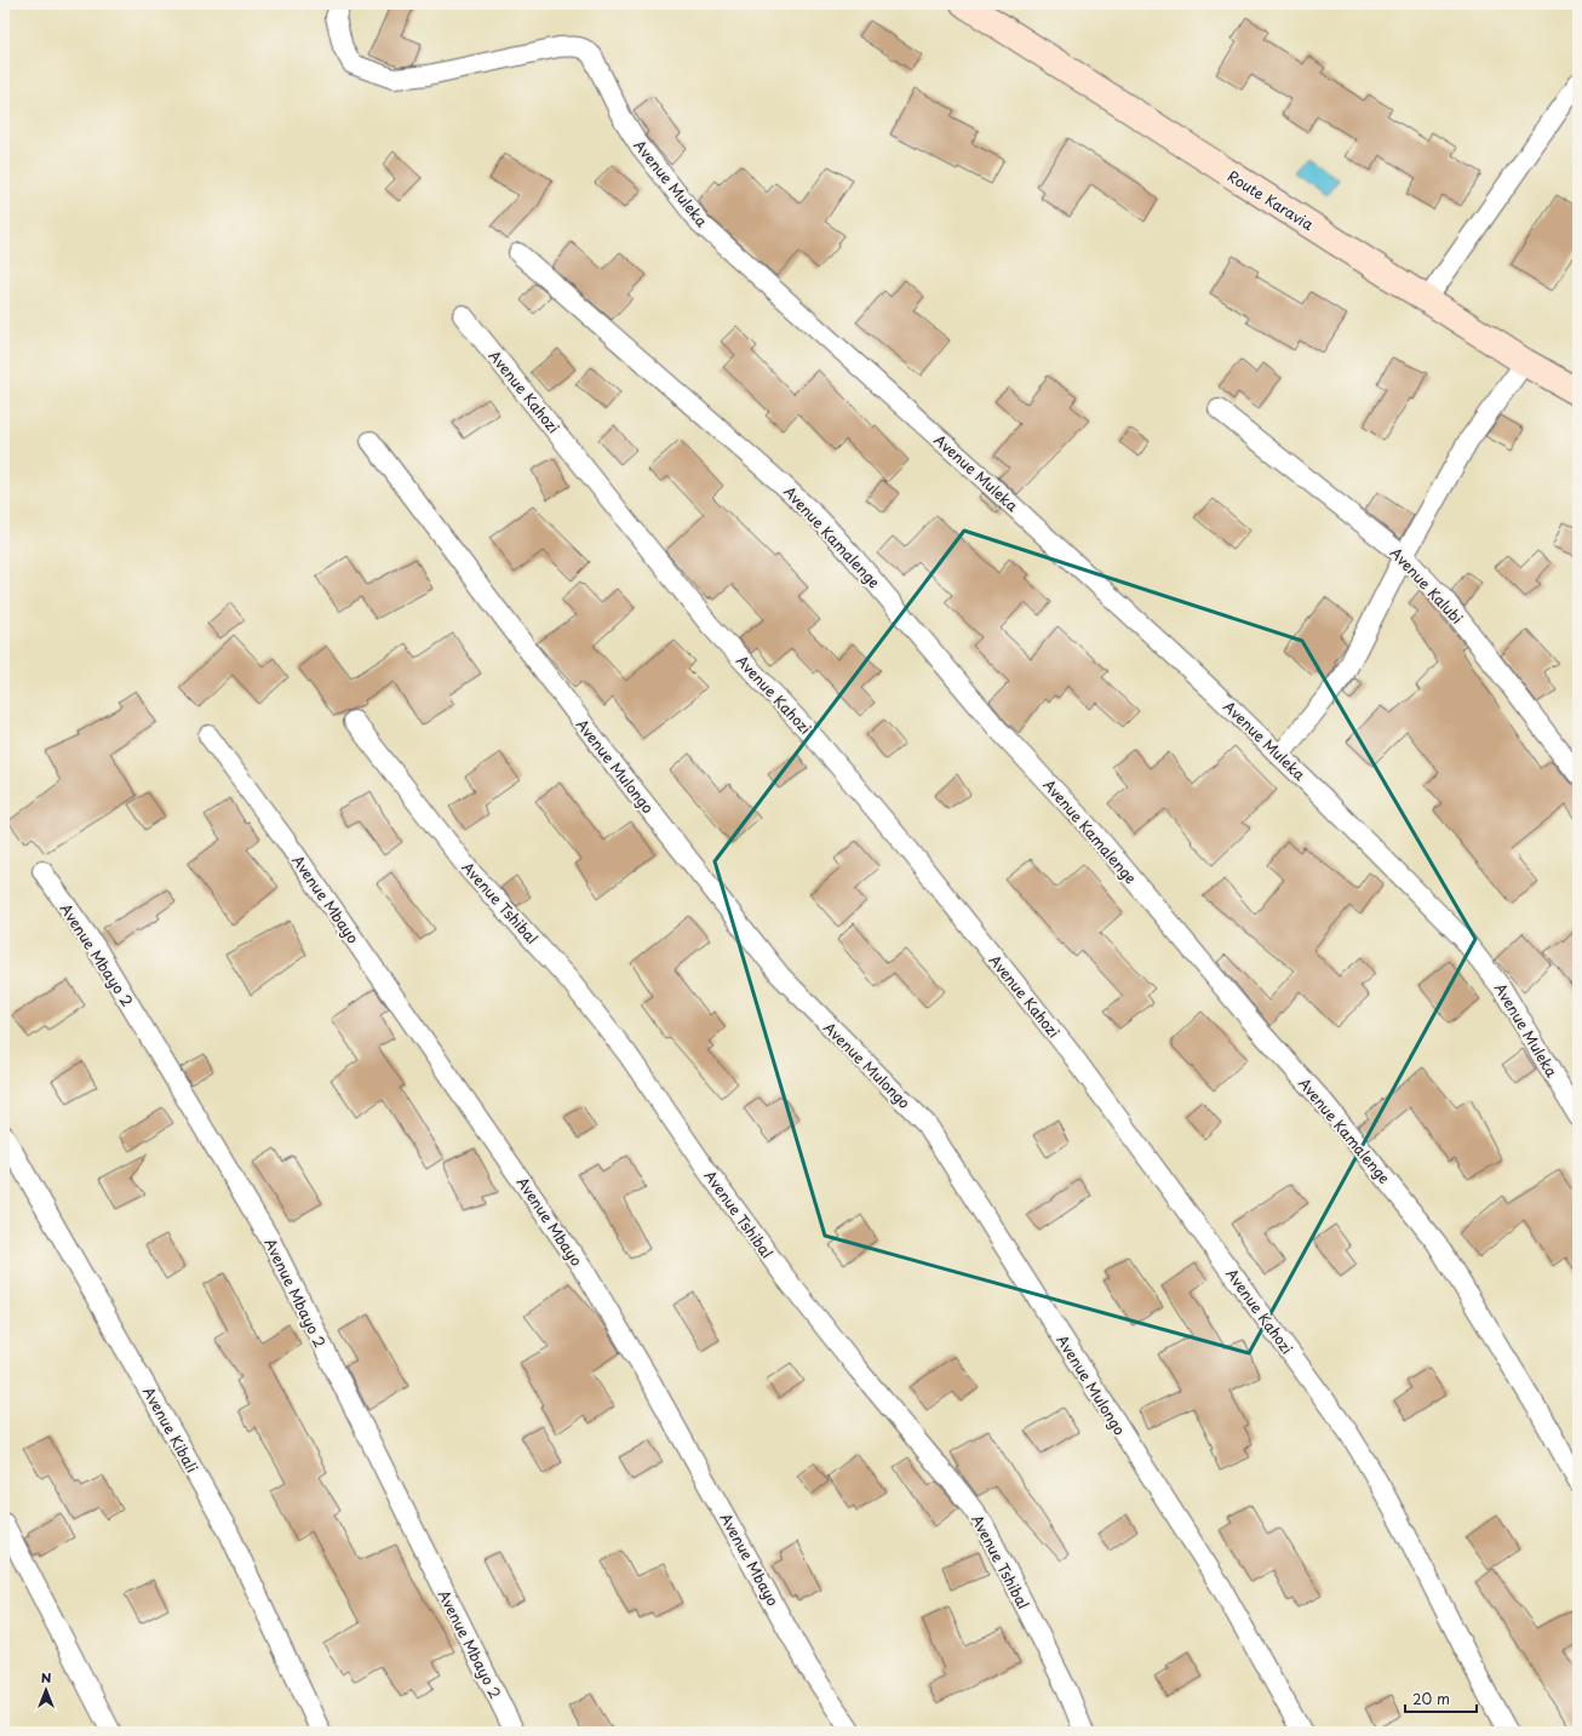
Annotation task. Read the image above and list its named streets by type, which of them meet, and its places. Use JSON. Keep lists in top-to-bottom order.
{
  "streets": {
    "street": [
      "Avenue Muleka",
      "Route Karavia",
      "Avenue Kahozi",
      "Avenue Kamalenge",
      "Avenue Kalubi",
      "Avenue Mulongo",
      "Avenue Mbayo",
      "Avenue Tshibal",
      "Avenue Mbayo 2",
      "Avenue Kibali"
    ]
  },
  "scale_bar": "20 m",
  "north": "top"
}
